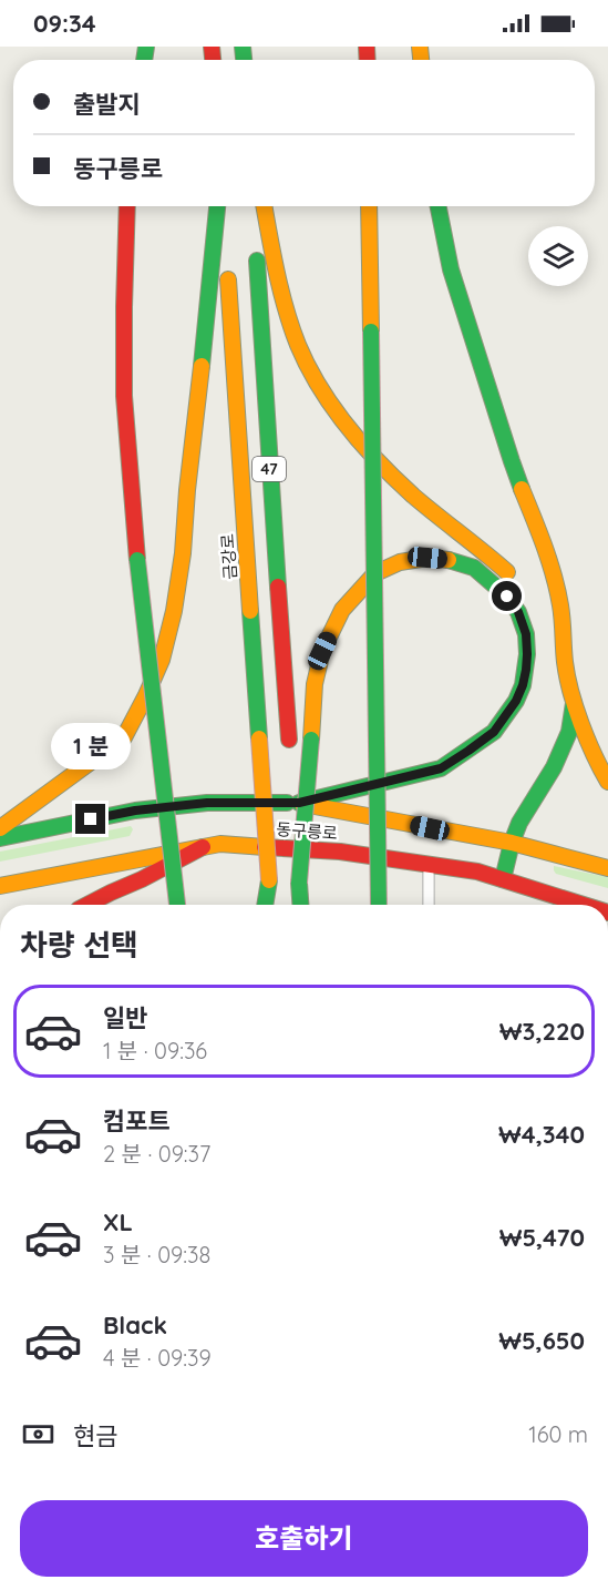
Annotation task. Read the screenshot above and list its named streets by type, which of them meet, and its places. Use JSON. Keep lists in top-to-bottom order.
{
  "streets": {
    "main road": ["47", "금강로", "동구릉로"]
  },
  "page": {
    "status": "09:34",
    "banner": ["출발지", "동구릉로"],
    "bubble": "1 분",
    "heading": "차량 선택",
    "list": [
      {
        "name": "일반",
        "note": "1 분 · 09:36",
        "value": "₩3,220"
      },
      {
        "name": "컴포트",
        "note": "2 분 · 09:37",
        "value": "₩4,340"
      },
      {
        "name": "XL",
        "note": "3 분 · 09:38",
        "value": "₩5,470"
      },
      {
        "name": "Black",
        "note": "4 분 · 09:39",
        "value": "₩5,650"
      }
    ],
    "pay": ["현금", "160 m"],
    "buttons": "호출하기"
  }
}
